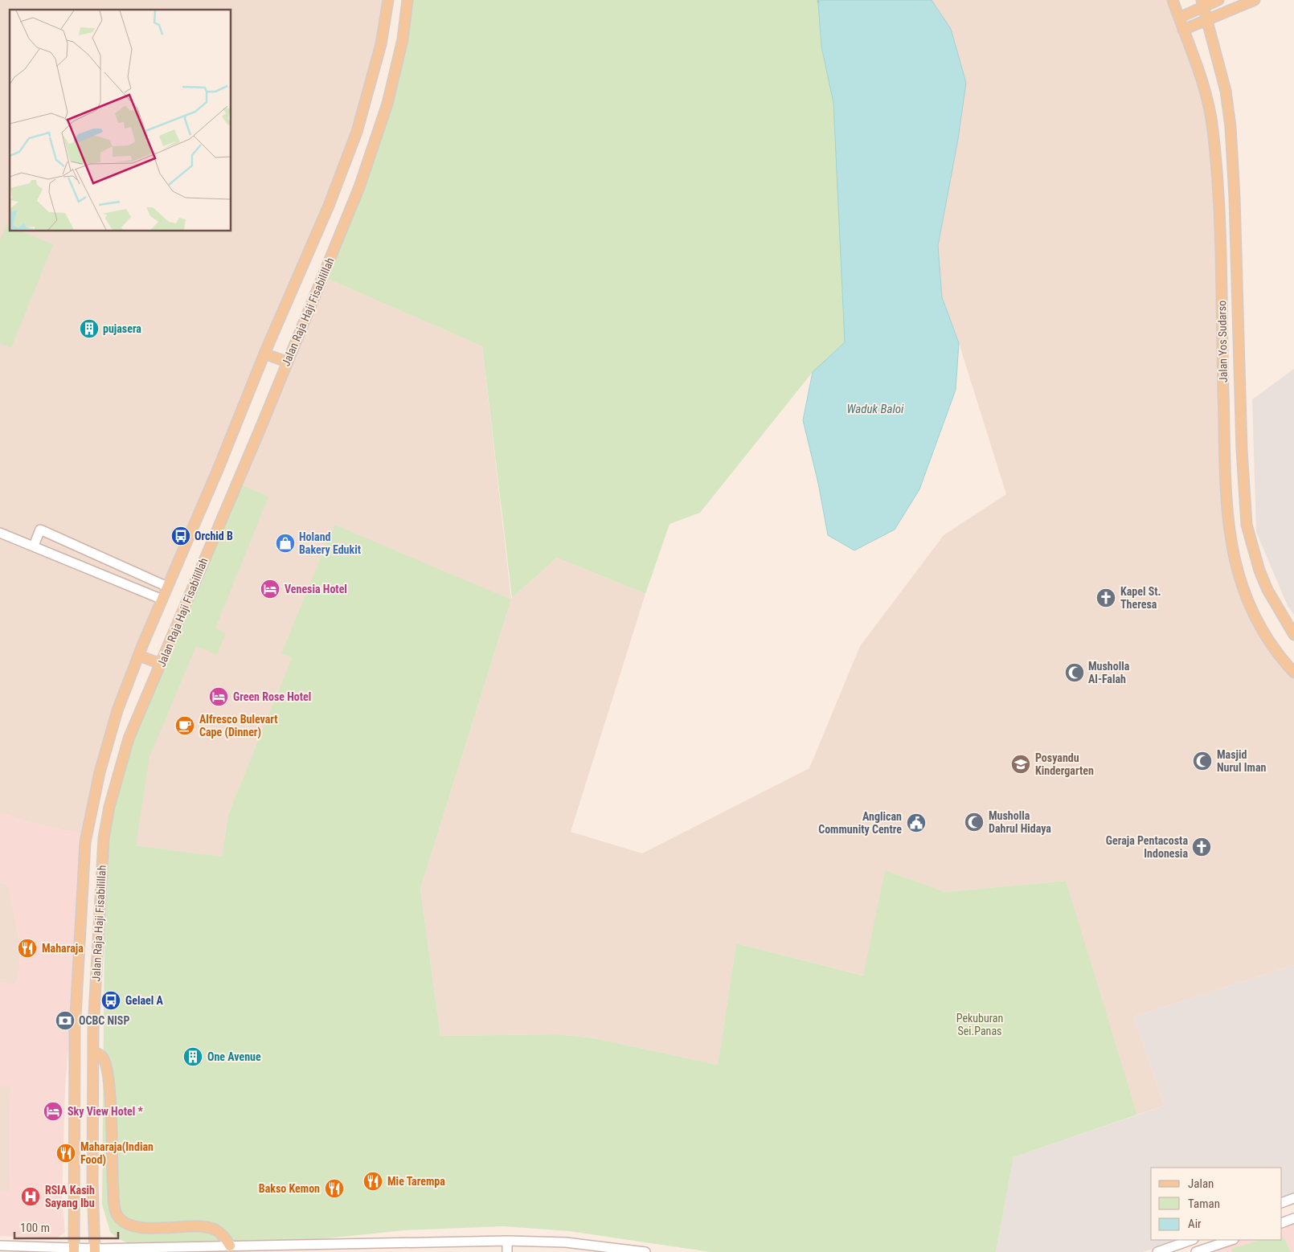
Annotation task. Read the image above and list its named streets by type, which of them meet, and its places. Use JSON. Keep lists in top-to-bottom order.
{
  "streets": {
    "main road": ["Jalan Raja Haji Fisabilillah", "Jalan Yos Sudarso"]
  },
  "water": ["Waduk Baloi"],
  "parks": ["Pekuburan Sei.Panas"],
  "places": {
    "building": ["pujasera", "One Avenue"],
    "bus stop": ["Orchid B", "Gelael A"],
    "shop": ["Holand Bakery Edukit"],
    "hotel": ["Venesia Hotel", "Green Rose Hotel", "Sky View Hotel *"],
    "church": ["Kapel St. Theresa", "Geraja Pentacosta Indonesia"],
    "mosque": ["Musholla Al-Falah", "Masjid Nurul Iman", "Musholla Dahrul Hidaya"],
    "cafe": ["Alfresco Bulevart Cape (Dinner)"],
    "school or university": ["Posyandu Kindergarten"],
    "public building": ["Anglican Community Centre"],
    "restaurant": [
      "Maharaja",
      "Maharaja(Indian Food)",
      "Mie Tarempa",
      "Bakso Kemon"
    ],
    "bank": ["OCBC NISP"],
    "hospital": ["RSIA Kasih Sayang Ibu"]
  },
  "legend": ["Jalan", "Taman", "Air"],
  "scale_bar": "100 m"
}
